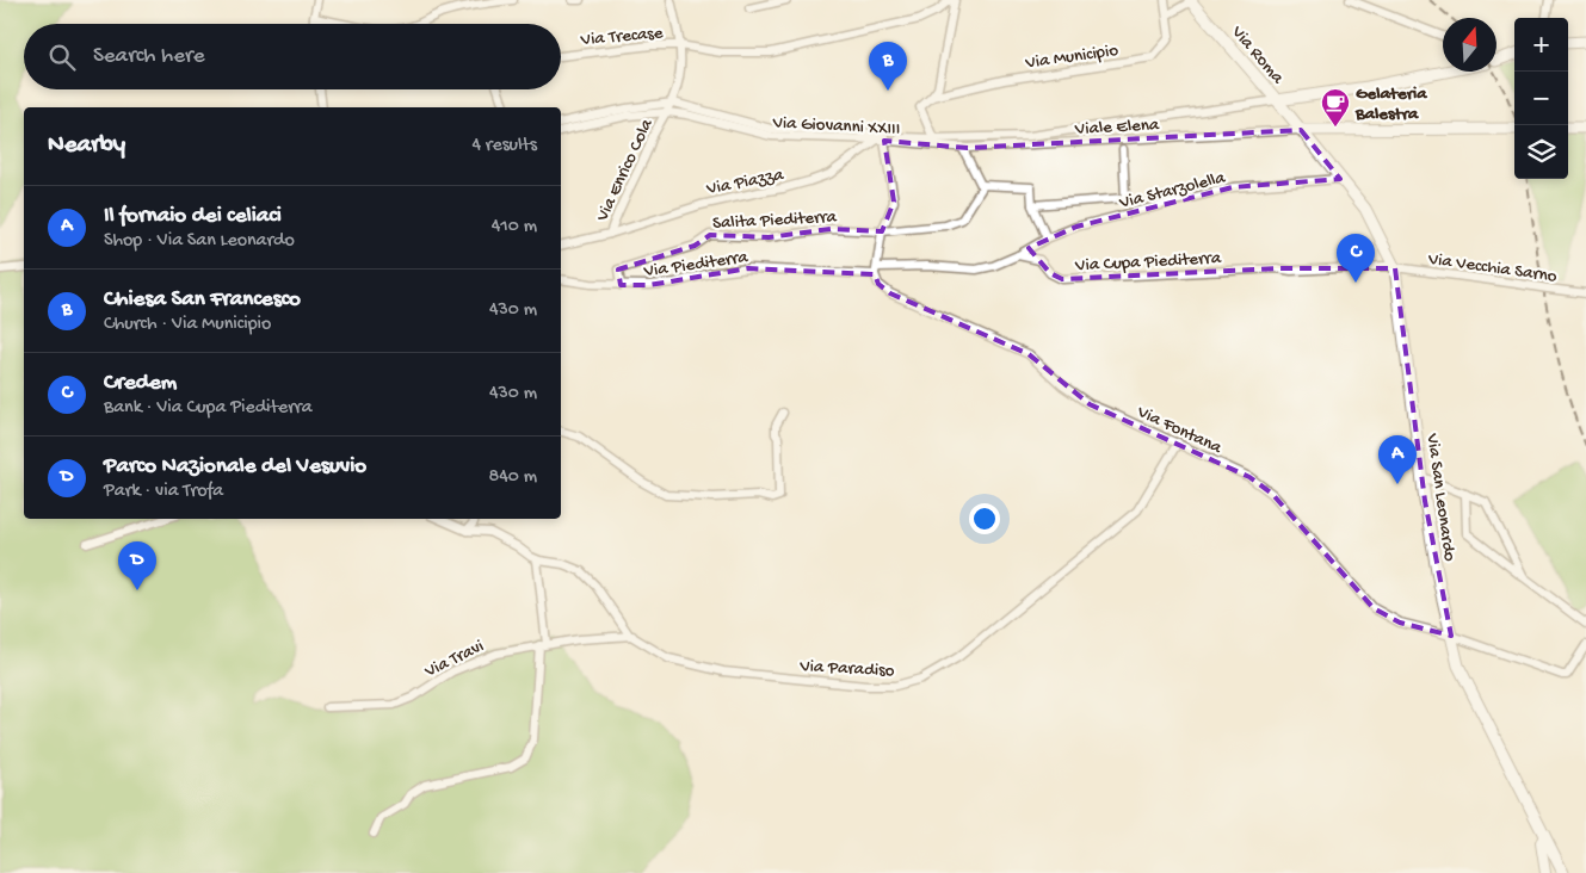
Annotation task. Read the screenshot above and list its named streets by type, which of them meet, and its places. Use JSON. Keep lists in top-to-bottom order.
{
  "streets": {
    "main road": ["Via Roma", "Via San Leonardo"],
    "street": [
      "Via Trecase",
      "Via Municipio",
      "Via Giovanni XXIII",
      "Viale Elena",
      "Via Enrico Cola",
      "Via Piazza",
      "Via Starzolella",
      "Salita Piediterra",
      "Via Cupa Piediterra",
      "Via Piediterra",
      "Via Vecchia Sarno",
      "Via Fontana",
      "Via Travi",
      "Via Paradiso"
    ]
  },
  "crossings": [
    ["Via Roma", "Viale Elena"],
    ["Via Roma", "Via San Leonardo"],
    ["Via Giovanni XXIII", "Viale Elena"],
    ["Via Giovanni XXIII", "Via Enrico Cola"],
    ["Via Giovanni XXIII", "Via Piazza"],
    ["Viale Elena", "Via San Leonardo"],
    ["Via Enrico Cola", "Via Piazza"],
    ["Via Starzolella", "Via Cupa Piediterra"],
    ["Via Starzolella", "Via San Leonardo"],
    ["Salita Piediterra", "Via Piediterra"],
    ["Via Cupa Piediterra", "Via Vecchia Sarno"],
    ["Via Cupa Piediterra", "Via San Leonardo"],
    ["Via Piediterra", "Via Fontana"],
    ["Via Vecchia Sarno", "Via San Leonardo"],
    ["Via Fontana", "Via San Leonardo"],
    ["Via Fontana", "Via Paradiso"],
    ["Via Travi", "Via Paradiso"]
  ],
  "places": {
    "cafe": ["Gelateria Balestra"]
  },
  "north": "top",
  "page": {
    "map_buttons": ["+", "−"],
    "search": "Search here",
    "pins": [
      "B",
      "C",
      "A",
      "D"
    ],
    "heading": ["Nearby", "4 results"],
    "list": [
      {
        "mark": "A",
        "name": "Il fornaio dei celiaci",
        "note": "Shop · Via San Leonardo",
        "value": "410 m"
      },
      {
        "mark": "B",
        "name": "Chiesa San Francesco",
        "note": "Church · Via Municipio",
        "value": "430 m"
      },
      {
        "mark": "C",
        "name": "Credem",
        "note": "Bank · Via Cupa Piediterra",
        "value": "430 m"
      },
      {
        "mark": "D",
        "name": "Parco Nazionale del Vesuvio",
        "note": "Park · via Trofa",
        "value": "840 m"
      }
    ]
  }
}
